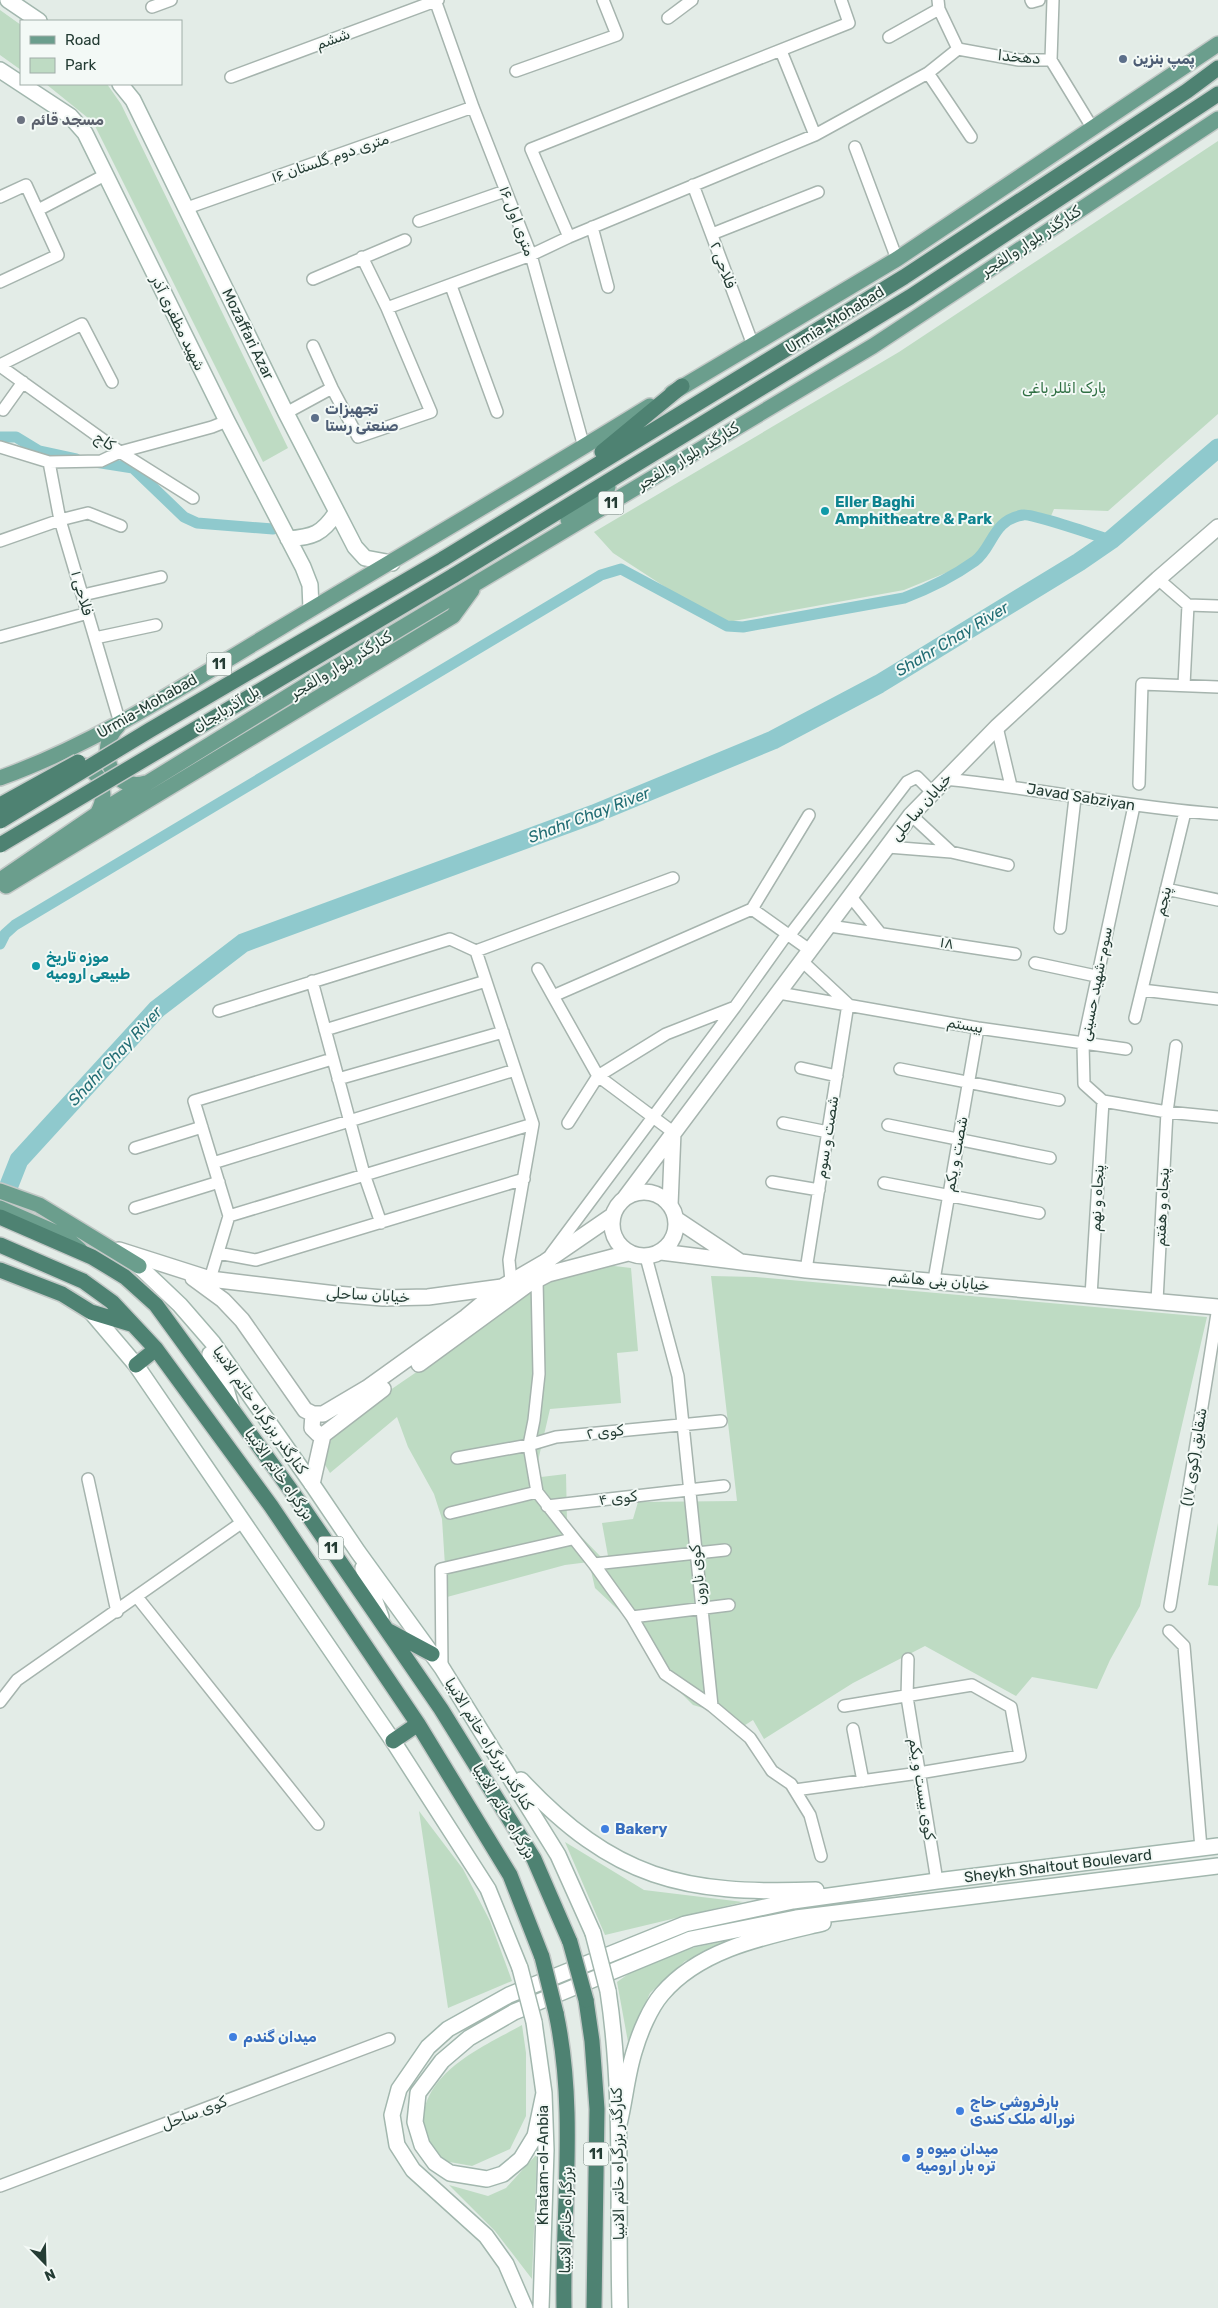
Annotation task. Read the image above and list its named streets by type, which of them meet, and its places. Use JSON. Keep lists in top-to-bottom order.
{
  "streets": {
    "highway": [
      "Urmia-Mohabad",
      "11",
      "پل آذربایجان",
      "بزرگراه خاتم الانبیا"
    ],
    "main road": [
      "کنارگذر بلوار والفجر",
      "شهید مظفری آذر",
      "Mozaffari Azar",
      "خیابان ساحلی",
      "خیابان بنی هاشم",
      "کنارگذر بزرگراه خاتم الانبیا",
      "Sheykh Shaltout Boulevard",
      "Khatam-ol-Anbia"
    ],
    "street": [
      "ششم",
      "دهخدا",
      "۱۶ متری دوم گلستان",
      "۱۶ متری اول",
      "فلاحی ۲",
      "کاج",
      "فلاحی ۱",
      "Javad Sabziyan",
      "پنجم",
      "۱۸",
      "سوم-شهید حسینی",
      "بیستم",
      "شصت و سوم",
      "شصت و یکم",
      "پنجاه و نهم",
      "پنجاه و هفتم",
      "کوی ۲",
      "شقایق (کوی ۱۷)",
      "کوی ۴",
      "کوی نارون",
      "کوی بیست و یکم",
      "کوی ساحل"
    ]
  },
  "crossings": [
    ["ششم", "۱۶ متری اول"],
    ["۱۶ متری دوم گلستان", "۱۶ متری اول"],
    ["۱۶ متری دوم گلستان", "Mozaffari Azar"],
    ["کنارگذر بلوار والفجر", "11"],
    ["Urmia-Mohabad", "شهید مظفری آذر"],
    ["Urmia-Mohabad", "Mozaffari Azar"],
    ["Urmia-Mohabad", "11"],
    ["Urmia-Mohabad", "فلاحی ۱"],
    ["Urmia-Mohabad", "پل آذربایجان"],
    ["شهید مظفری آذر", "کاج"],
    ["11", "بزرگراه خاتم الانبیا"],
    ["Javad Sabziyan", "خیابان ساحلی"],
    ["Javad Sabziyan", "پنجم"],
    ["Javad Sabziyan", "سوم-شهید حسینی"],
    ["خیابان ساحلی", "۱۸"],
    ["خیابان ساحلی", "بیستم"],
    ["خیابان ساحلی", "خیابان بنی هاشم"],
    ["خیابان ساحلی", "کنارگذر بزرگراه خاتم الانبیا"],
    ["خیابان ساحلی", "کوی نارون"],
    ["سوم-شهید حسینی", "بیستم"],
    ["سوم-شهید حسینی", "پنجاه و نهم"],
    ["بیستم", "شصت و سوم"],
    ["بیستم", "شصت و یکم"],
    ["شصت و سوم", "خیابان بنی هاشم"],
    ["شصت و یکم", "خیابان بنی هاشم"],
    ["پنجاه و نهم", "خیابان بنی هاشم"],
    ["پنجاه و هفتم", "خیابان بنی هاشم"],
    ["خیابان بنی هاشم", "شقایق (کوی ۱۷)"],
    ["خیابان بنی هاشم", "کوی نارون"],
    ["کوی ۲", "کوی نارون"],
    ["کوی ۴", "کوی نارون"],
    ["کوی بیست و یکم", "Sheykh Shaltout Boulevard"]
  ],
  "water": ["Shahr Chay River"],
  "parks": ["پارک ائللر باغی"],
  "places": [
    "پمپ بنزین",
    "مسجد قائم",
    "تجهیزات صنعتی رستا",
    "Eller Baghi Amphitheatre & Park",
    "موزه تاریخ طبیعی ارومیه",
    "Bakery",
    "میدان گندم",
    "بارفروشی حاج نوراله ملک کندی",
    "میدان میوه و تره بار ارومیه"
  ],
  "legend": ["Road", "Park"],
  "north": "bottom right"
}
